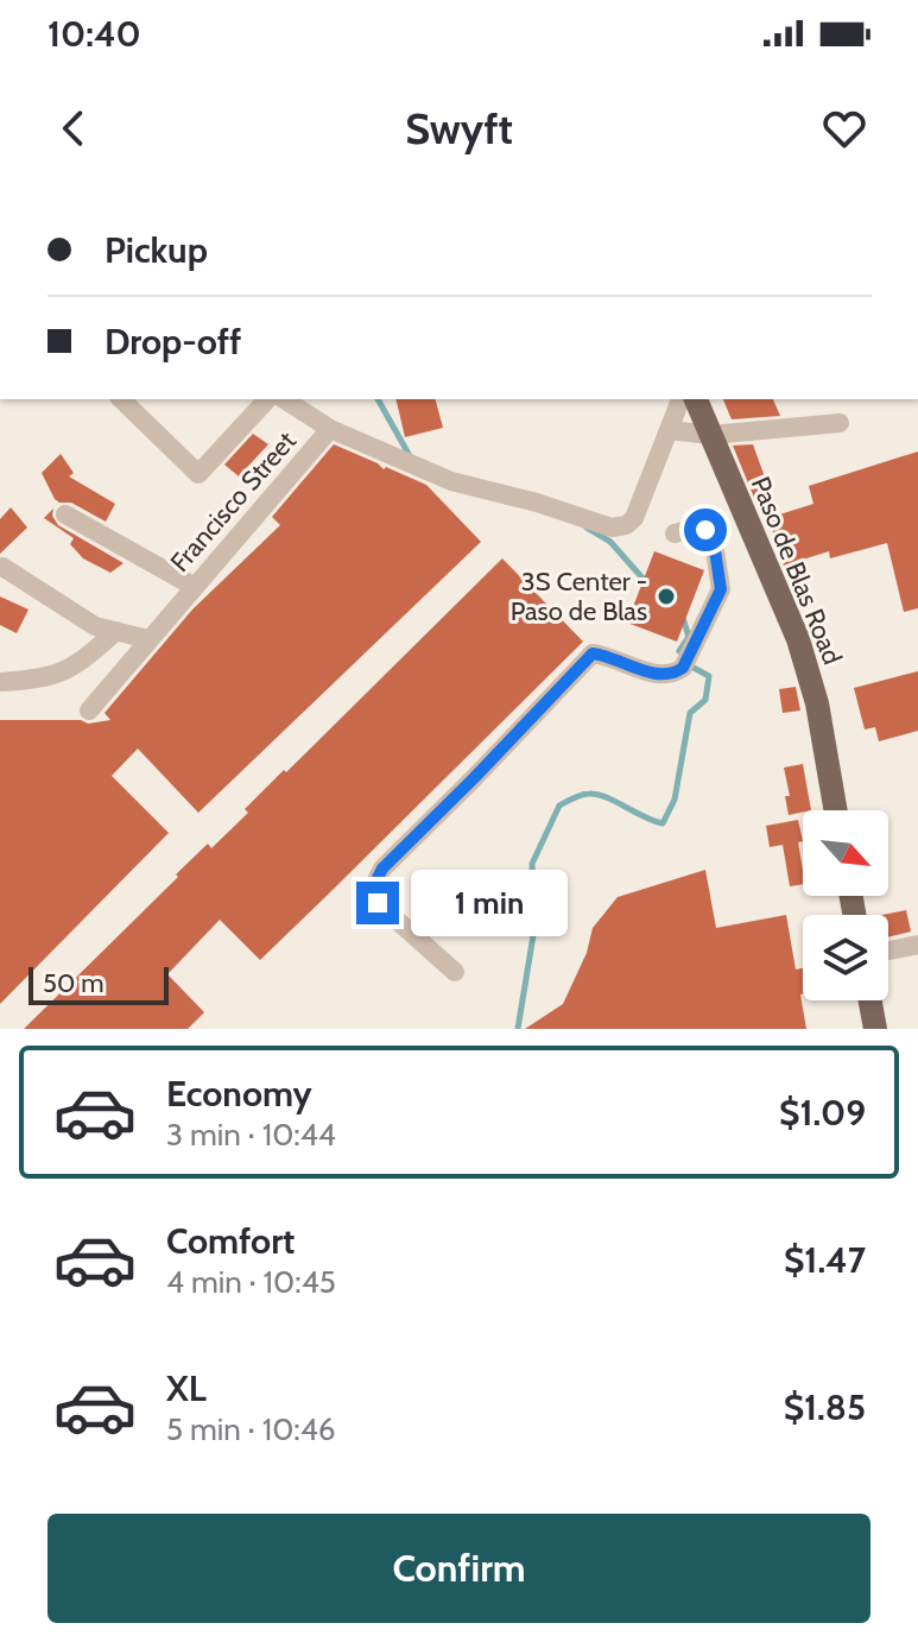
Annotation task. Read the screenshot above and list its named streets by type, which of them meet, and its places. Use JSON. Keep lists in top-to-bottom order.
{
  "streets": {
    "main road": ["Paso de Blas Road"],
    "street": ["Francisco Street"]
  },
  "places": ["3S Center - Paso de Blas"],
  "scale_bar": "50 m",
  "north": "bottom right",
  "page": {
    "status": "10:40",
    "header": "Swyft",
    "banner": ["Pickup", "Drop-off"],
    "bubble": "1 min",
    "scale": "50 m",
    "list": [
      {
        "name": "Economy",
        "note": "3 min · 10:44",
        "value": "$1.09"
      },
      {
        "name": "Comfort",
        "note": "4 min · 10:45",
        "value": "$1.47"
      },
      {
        "name": "XL",
        "note": "5 min · 10:46",
        "value": "$1.85"
      }
    ],
    "buttons": "Confirm"
  }
}
